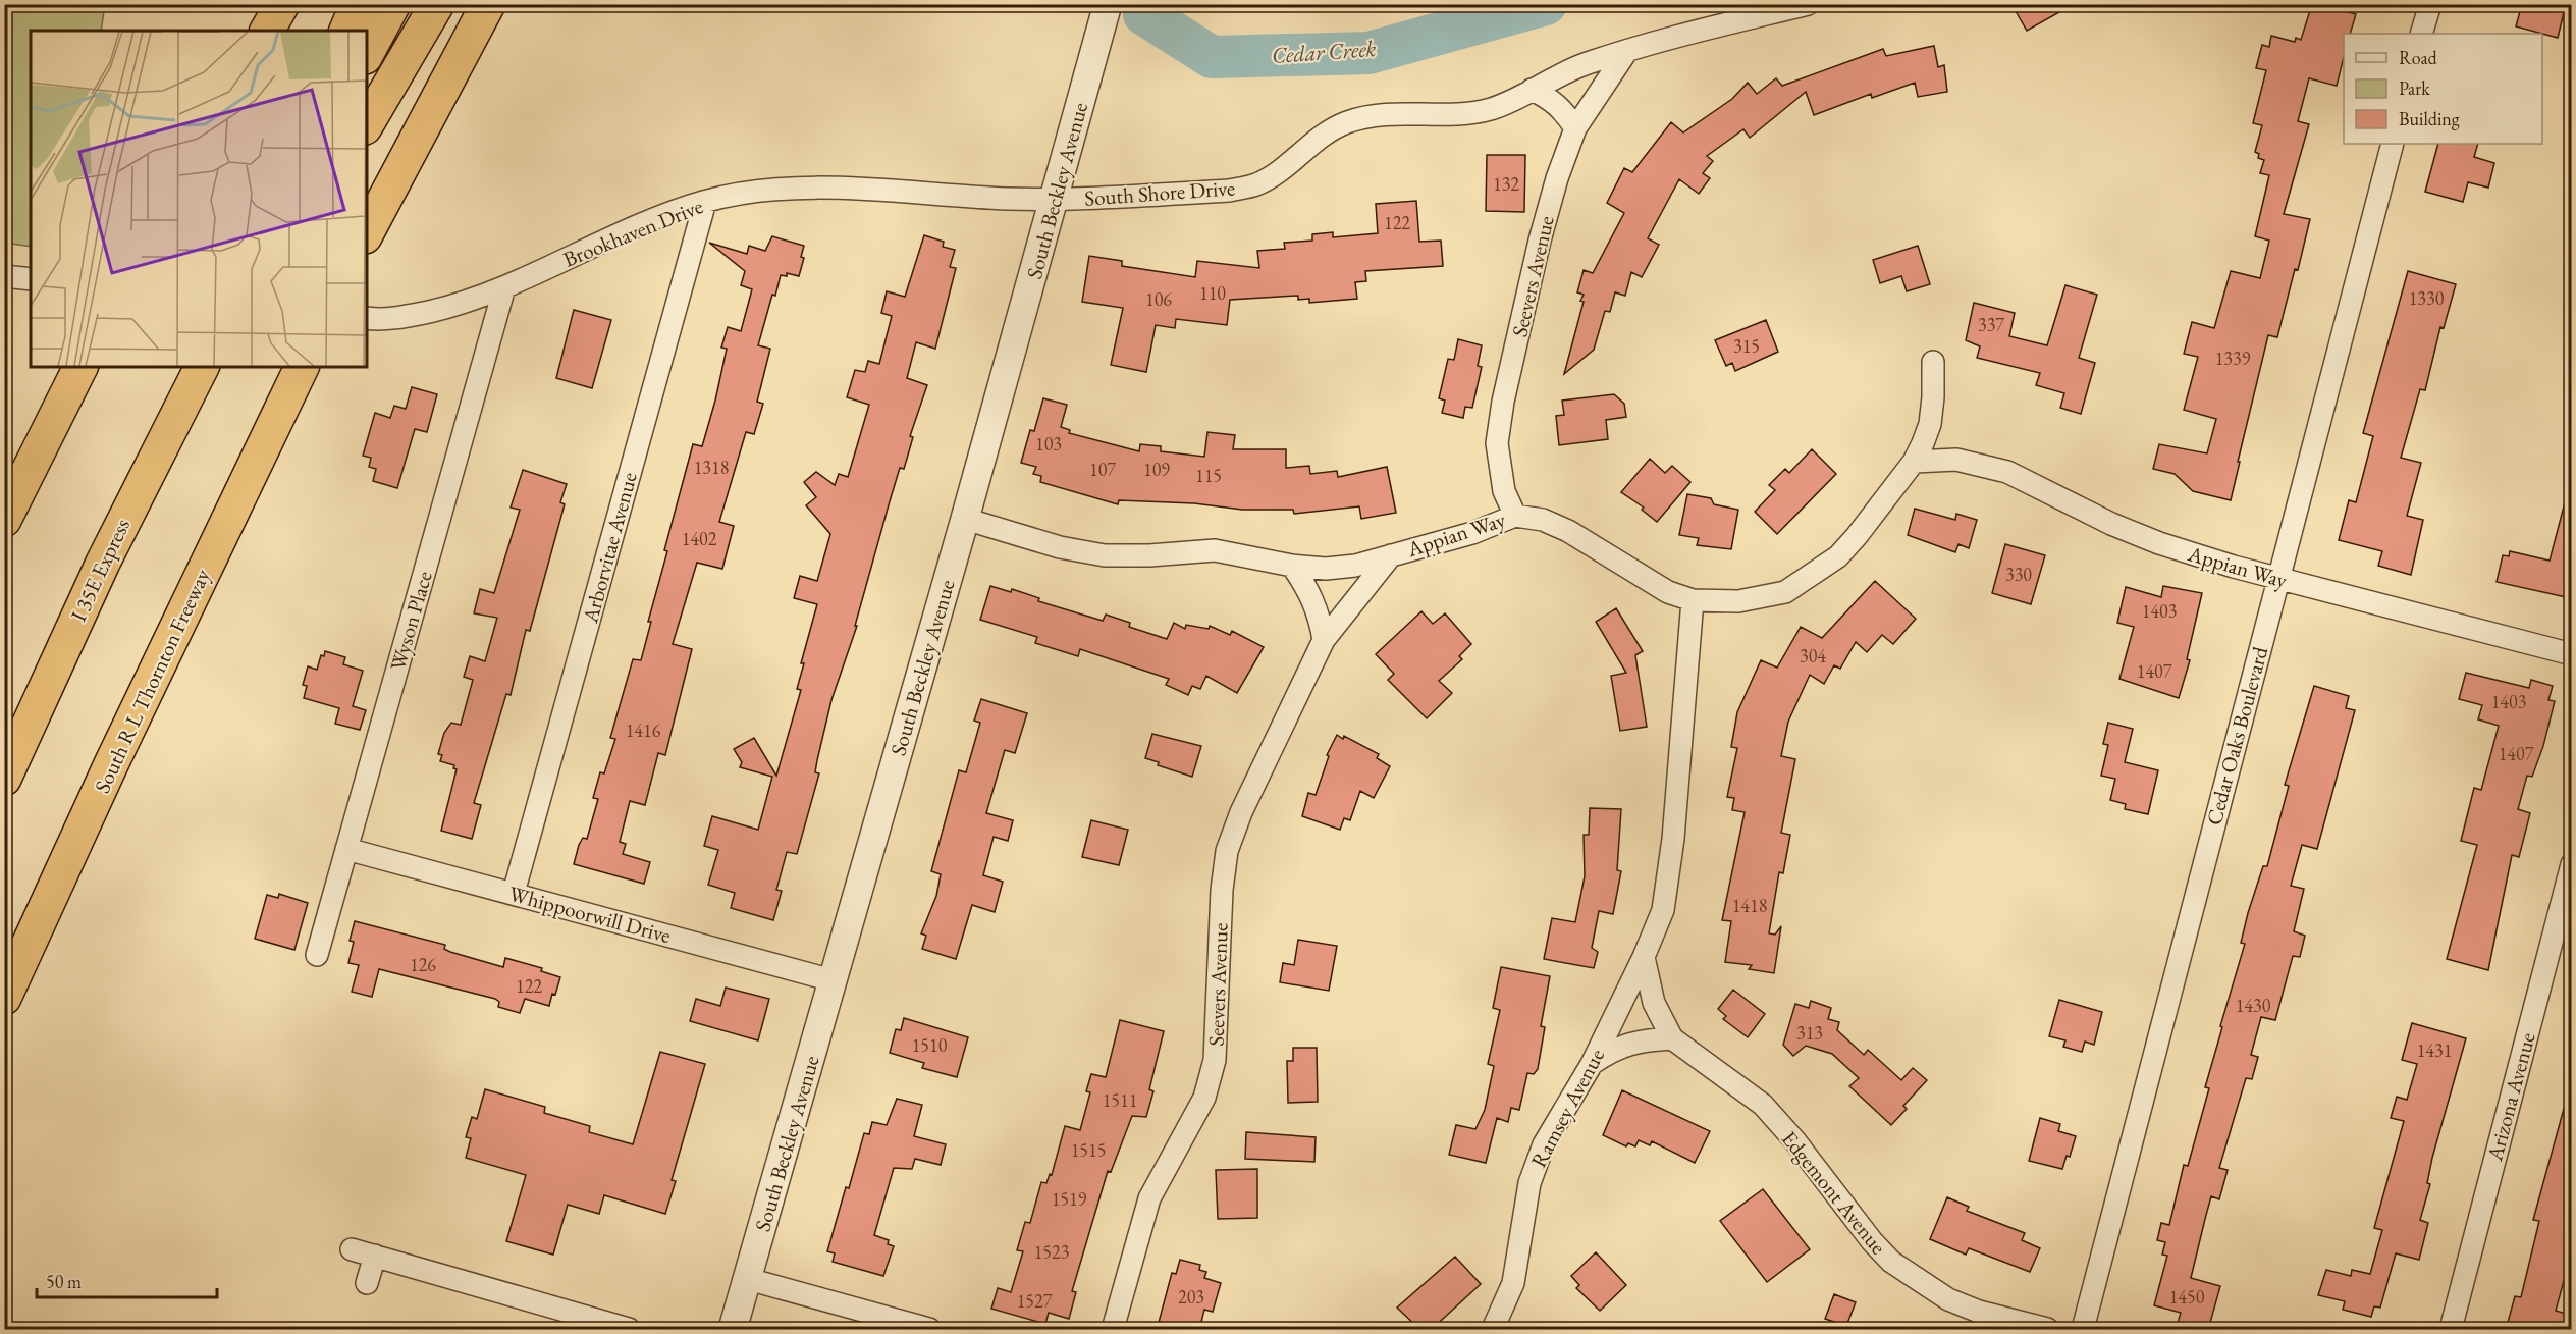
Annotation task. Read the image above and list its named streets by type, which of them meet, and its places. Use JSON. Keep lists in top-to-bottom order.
{
  "streets": {
    "highway": ["I 35E Express", "South R L Thornton Freeway"],
    "street": [
      "South Beckley Avenue",
      "South Shore Drive",
      "Brookhaven Drive",
      "Seevers Avenue",
      "Appian Way",
      "Arborvitae Avenue",
      "Wyson Place",
      "Cedar Oaks Boulevard",
      "Whippoorwill Drive",
      "Arizona Avenue",
      "Ramsey Avenue",
      "Edgemont Avenue"
    ]
  },
  "crossings": [
    ["South Beckley Avenue", "South Shore Drive"],
    ["South Beckley Avenue", "Brookhaven Drive"],
    ["South Beckley Avenue", "Appian Way"],
    ["South Beckley Avenue", "Whippoorwill Drive"],
    ["South Shore Drive", "Brookhaven Drive"],
    ["South Shore Drive", "Seevers Avenue"],
    ["Brookhaven Drive", "Arborvitae Avenue"],
    ["Brookhaven Drive", "Wyson Place"],
    ["Seevers Avenue", "Appian Way"],
    ["Appian Way", "Cedar Oaks Boulevard"],
    ["Appian Way", "Ramsey Avenue"],
    ["Arborvitae Avenue", "Whippoorwill Drive"],
    ["Wyson Place", "Whippoorwill Drive"],
    ["Ramsey Avenue", "Edgemont Avenue"]
  ],
  "water": ["Cedar Creek"],
  "house_numbers": [
    "132",
    "122",
    "110",
    "1330",
    "106",
    "337",
    "315",
    "1339",
    "103",
    "1318",
    "107",
    "109",
    "115",
    "1402",
    "330",
    "1403",
    "304",
    "1407",
    "1403",
    "1416",
    "1407",
    "1418",
    "126",
    "122",
    "1430",
    "313",
    "1510",
    "1431",
    "1511",
    "1515",
    "1519",
    "1523",
    "203",
    "1450",
    "1527"
  ],
  "legend": ["Road", "Park", "Building"],
  "scale_bar": "50 m"
}
